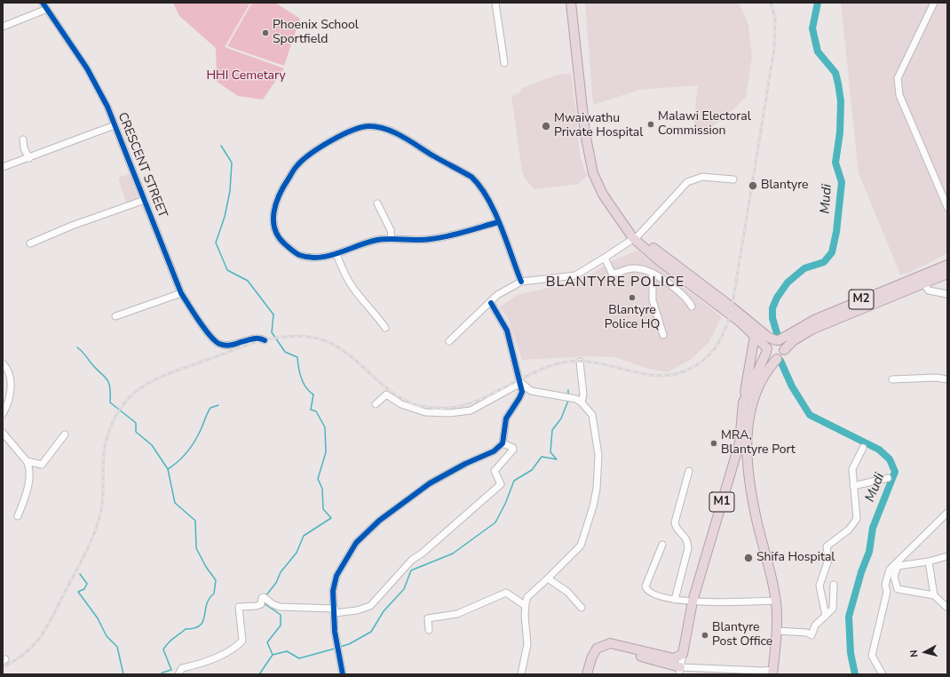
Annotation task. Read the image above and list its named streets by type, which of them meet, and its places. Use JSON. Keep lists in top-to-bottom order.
{
  "streets": {
    "highway": ["M2", "M1"],
    "street": ["CRESCENT STREET"]
  },
  "districts": ["BLANTYRE POLICE"],
  "water": ["Mudi"],
  "parks": ["HHI Cemetary"],
  "places": [
    "Phoenix School Sportfield",
    "Malawi Electoral Commission",
    "Mwaiwathu Private Hospital",
    "Blantyre",
    "Blantyre Police HQ",
    "MRA, Blantyre Port",
    "Shifa Hospital",
    "Blantyre Post Office"
  ],
  "north": "left"
}
